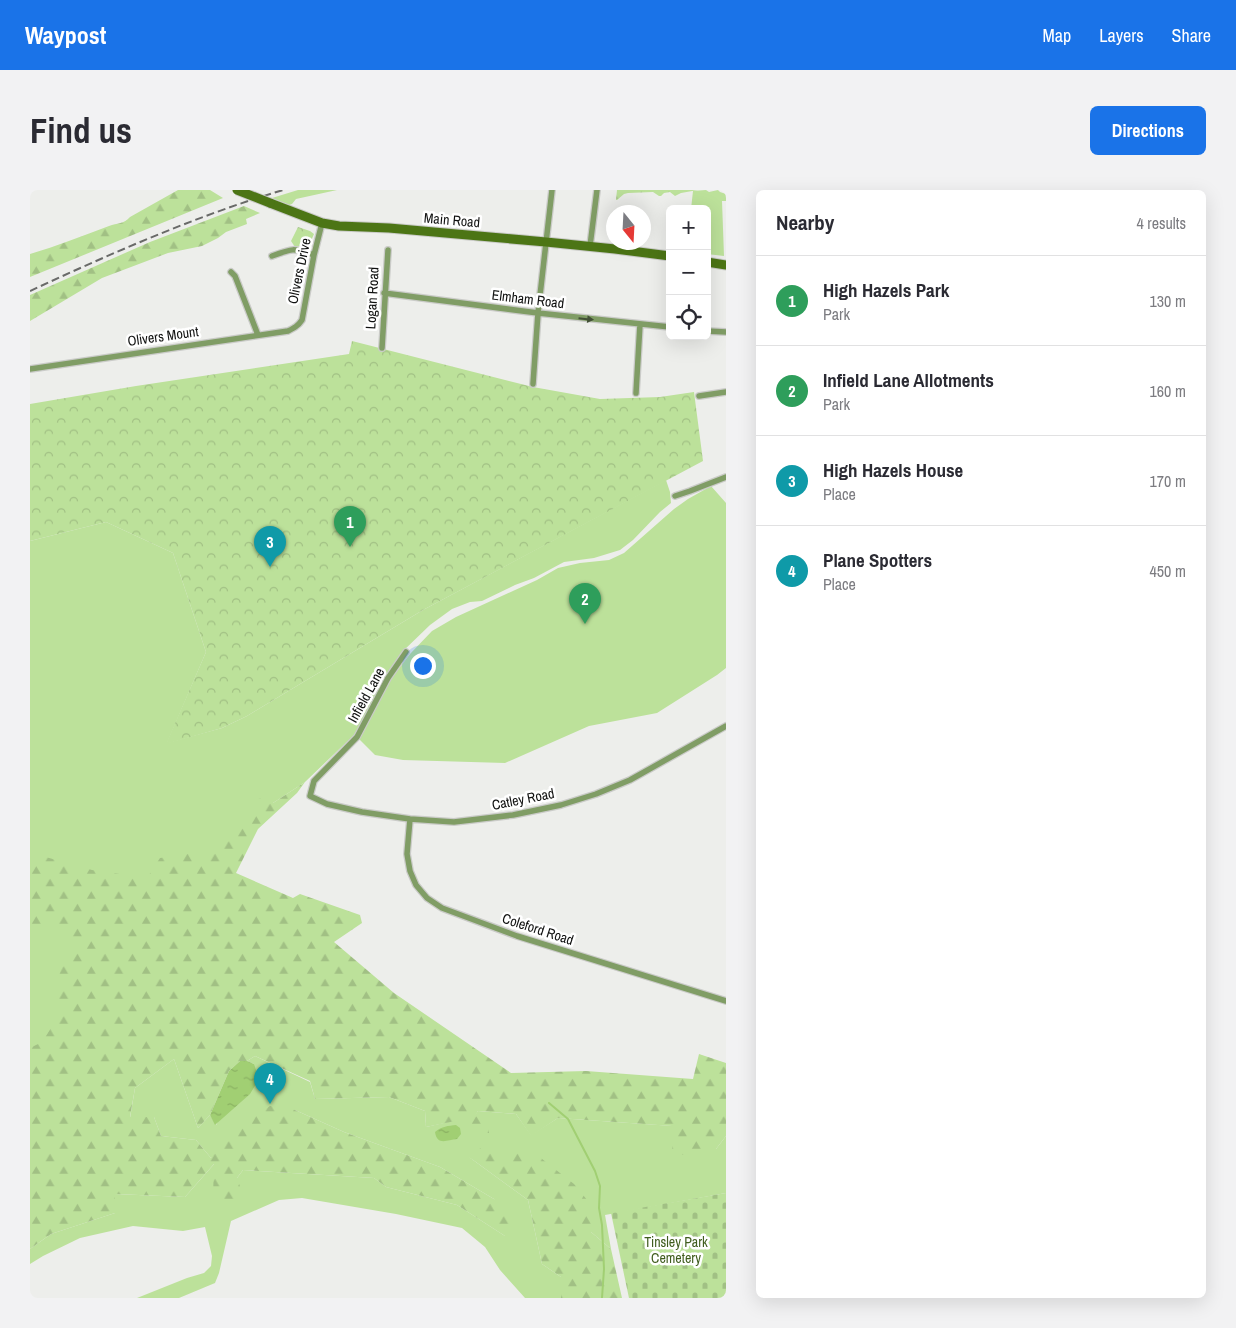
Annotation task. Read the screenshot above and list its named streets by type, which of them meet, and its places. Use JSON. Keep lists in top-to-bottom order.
{
  "streets": {
    "main road": ["Main Road"],
    "street": [
      "Olivers Drive",
      "Logan Road",
      "Elmham Road",
      "Olivers Mount",
      "Infield Lane",
      "Catley Road",
      "Coleford Road"
    ]
  },
  "crossings": [
    ["Main Road", "Olivers Drive"],
    ["Olivers Drive", "Olivers Mount"],
    ["Logan Road", "Elmham Road"],
    ["Infield Lane", "Catley Road"],
    ["Catley Road", "Coleford Road"]
  ],
  "one_way": ["Elmham Road"],
  "parks": ["Tinsley Park Cemetery"],
  "north": "bottom",
  "page": {
    "header": "Waypost",
    "nav": ["Map", "Layers", "Share"],
    "buttons": "Directions",
    "title": "Find us",
    "heading": ["Nearby", "4 results"],
    "map_buttons": ["+", "−"],
    "list": [
      {
        "mark": "1",
        "name": "High Hazels Park",
        "note": "Park",
        "value": "130 m"
      },
      {
        "mark": "2",
        "name": "Infield Lane Allotments",
        "note": "Park",
        "value": "160 m"
      },
      {
        "mark": "3",
        "name": "High Hazels House",
        "note": "Place",
        "value": "170 m"
      },
      {
        "mark": "4",
        "name": "Plane Spotters",
        "note": "Place",
        "value": "450 m"
      }
    ],
    "pins": [
      "1",
      "3",
      "2",
      "4"
    ]
  }
}
